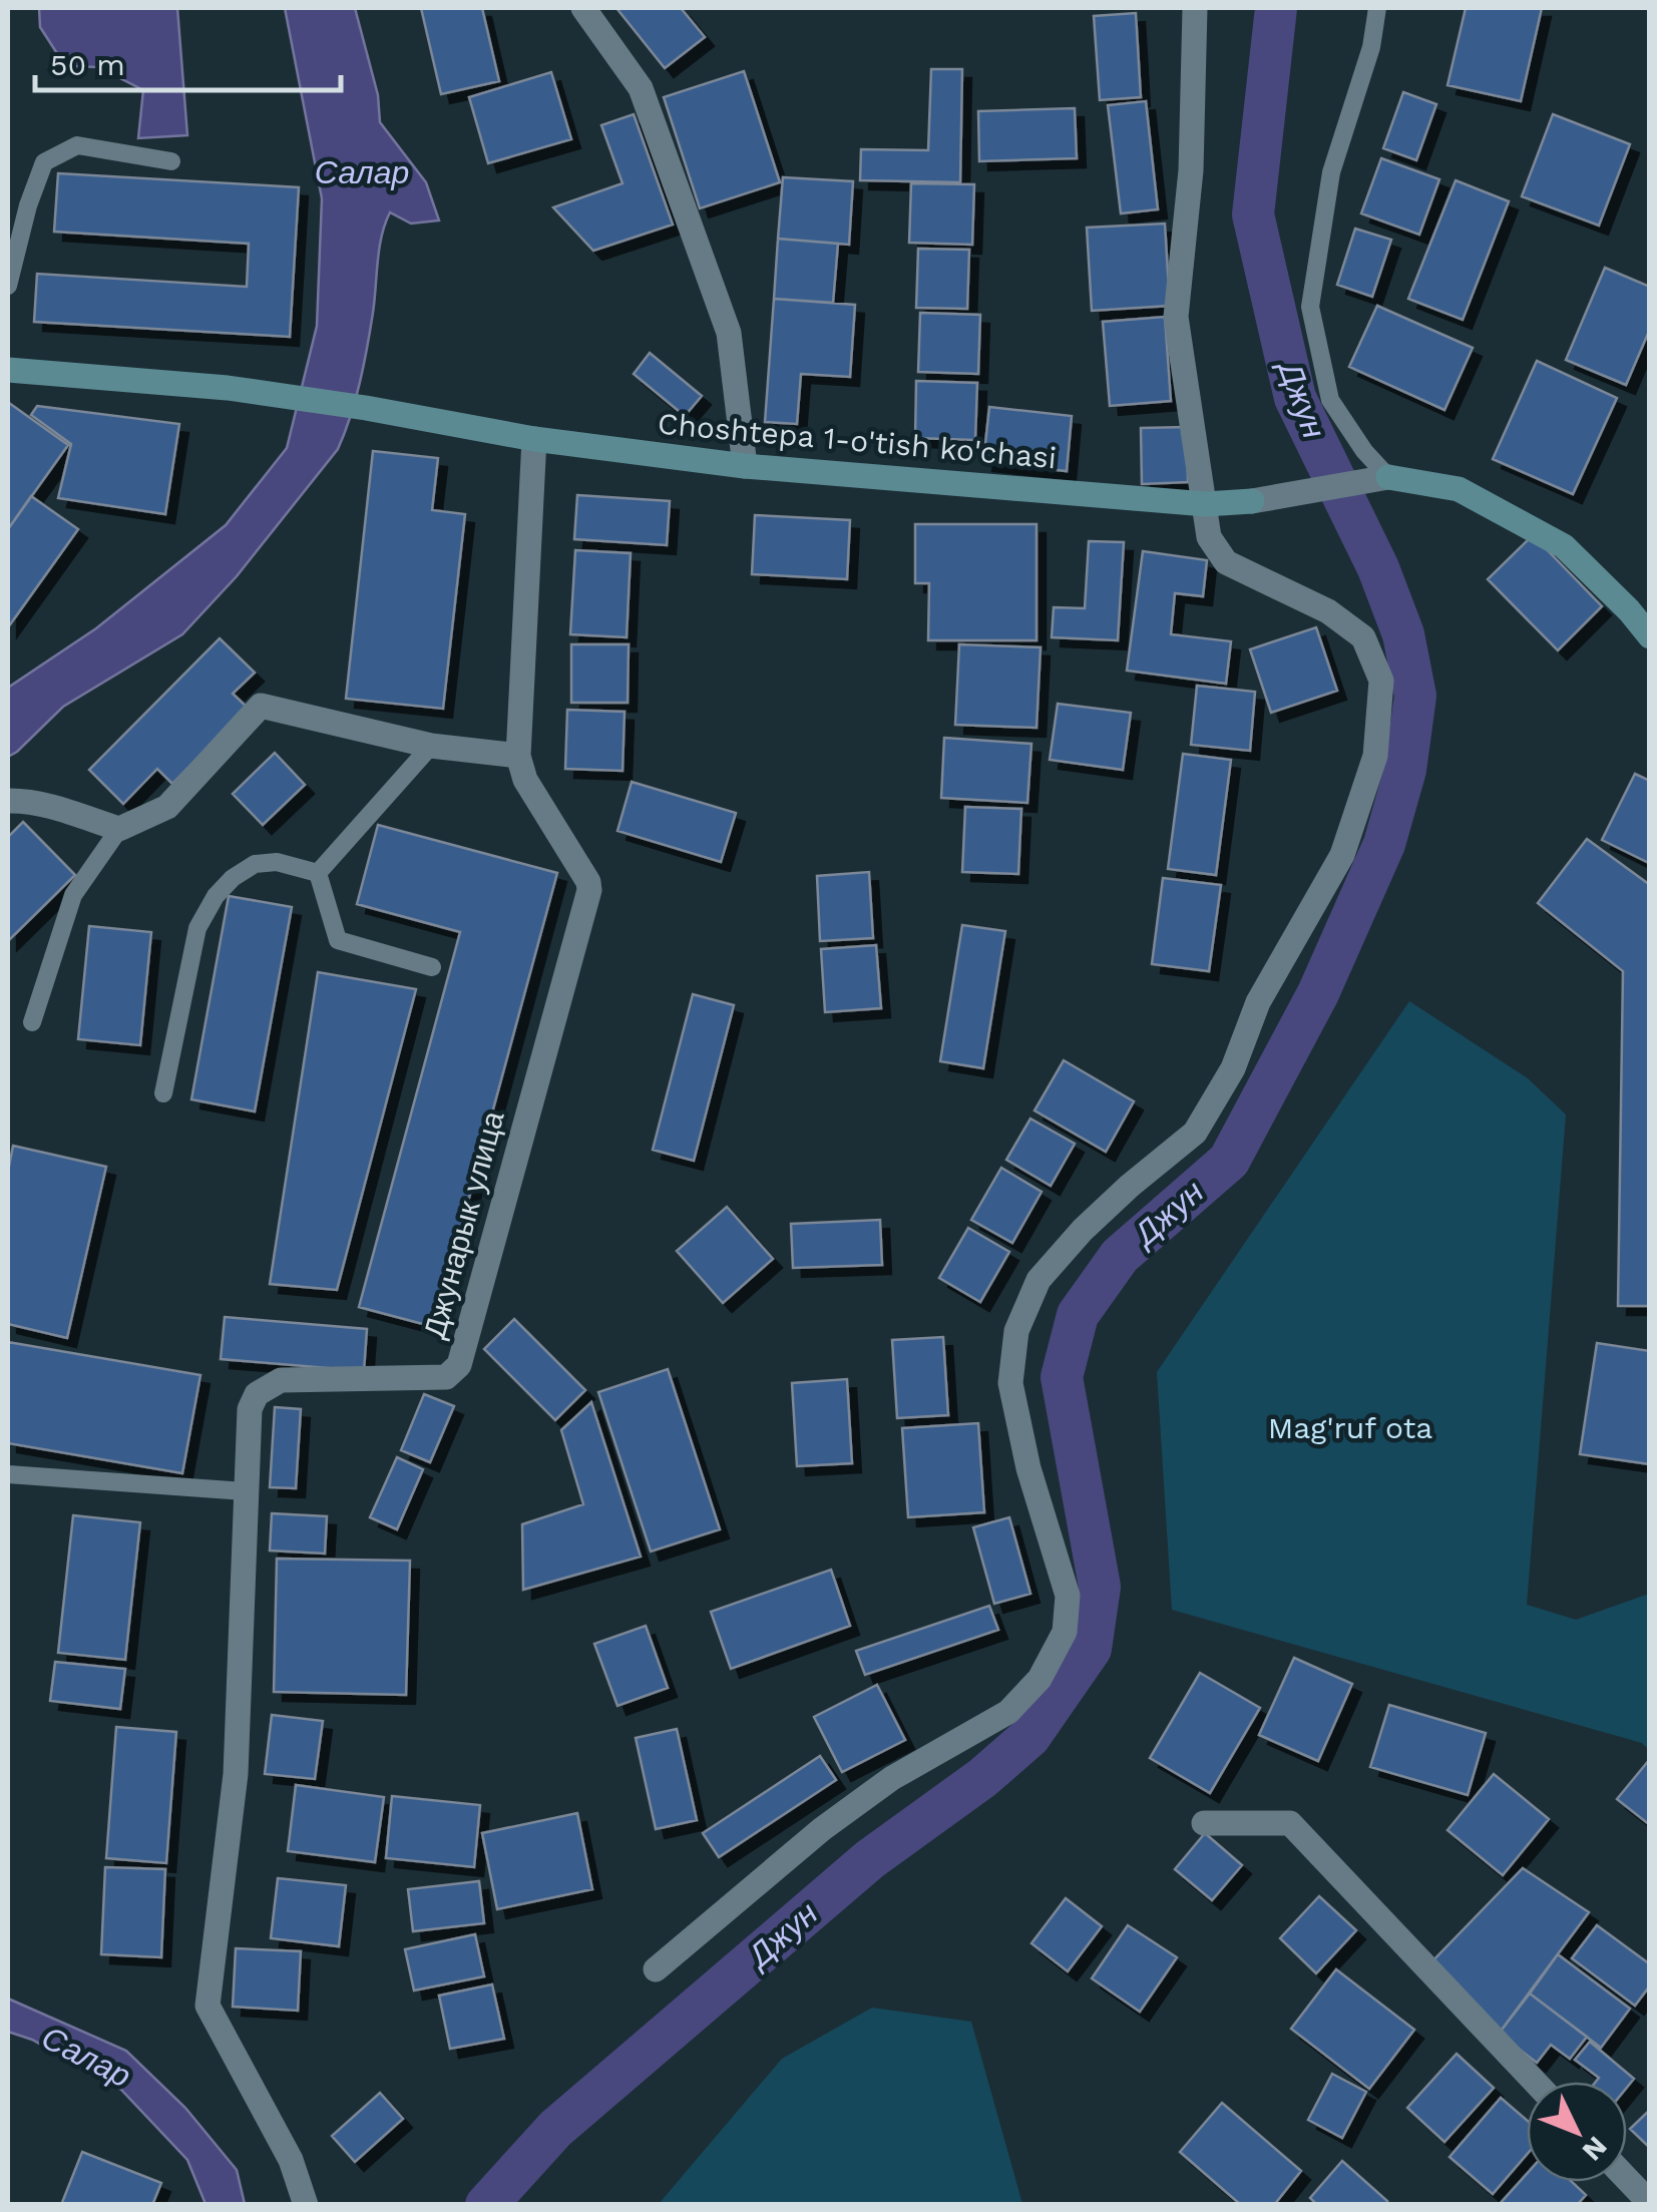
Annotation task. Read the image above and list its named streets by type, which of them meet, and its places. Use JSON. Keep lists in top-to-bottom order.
{
  "streets": {
    "street": ["Choshtepa 1-o'tish ko'chasi", "Джунарык улица"]
  },
  "crossings": [
    ["Choshtepa 1-o'tish ko'chasi", "Джунарык улица"]
  ],
  "water": ["Салар", "Джун"],
  "parks": ["Mag'ruf ota"],
  "scale_bar": "50 m",
  "north": "bottom right"
}
